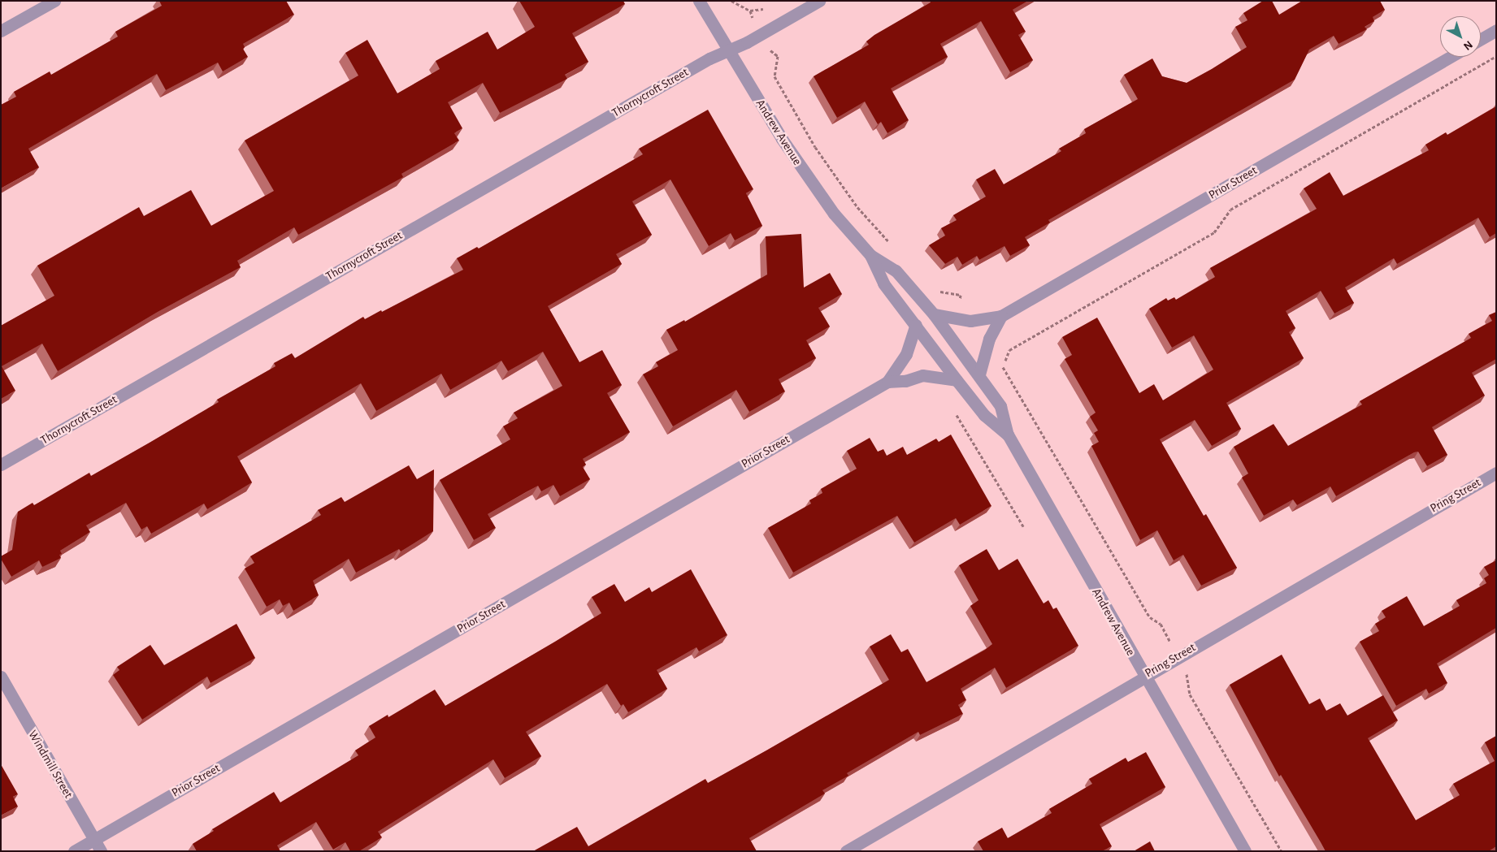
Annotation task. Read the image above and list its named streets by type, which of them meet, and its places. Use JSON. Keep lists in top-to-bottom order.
{
  "streets": {
    "street": [
      "Thornycroft Street",
      "Andrew Avenue",
      "Prior Street",
      "Pring Street",
      "Windmill Street"
    ]
  },
  "crossings": [
    ["Thornycroft Street", "Andrew Avenue"],
    ["Andrew Avenue", "Prior Street"],
    ["Andrew Avenue", "Pring Street"],
    ["Prior Street", "Windmill Street"]
  ],
  "north": "bottom right"
}
